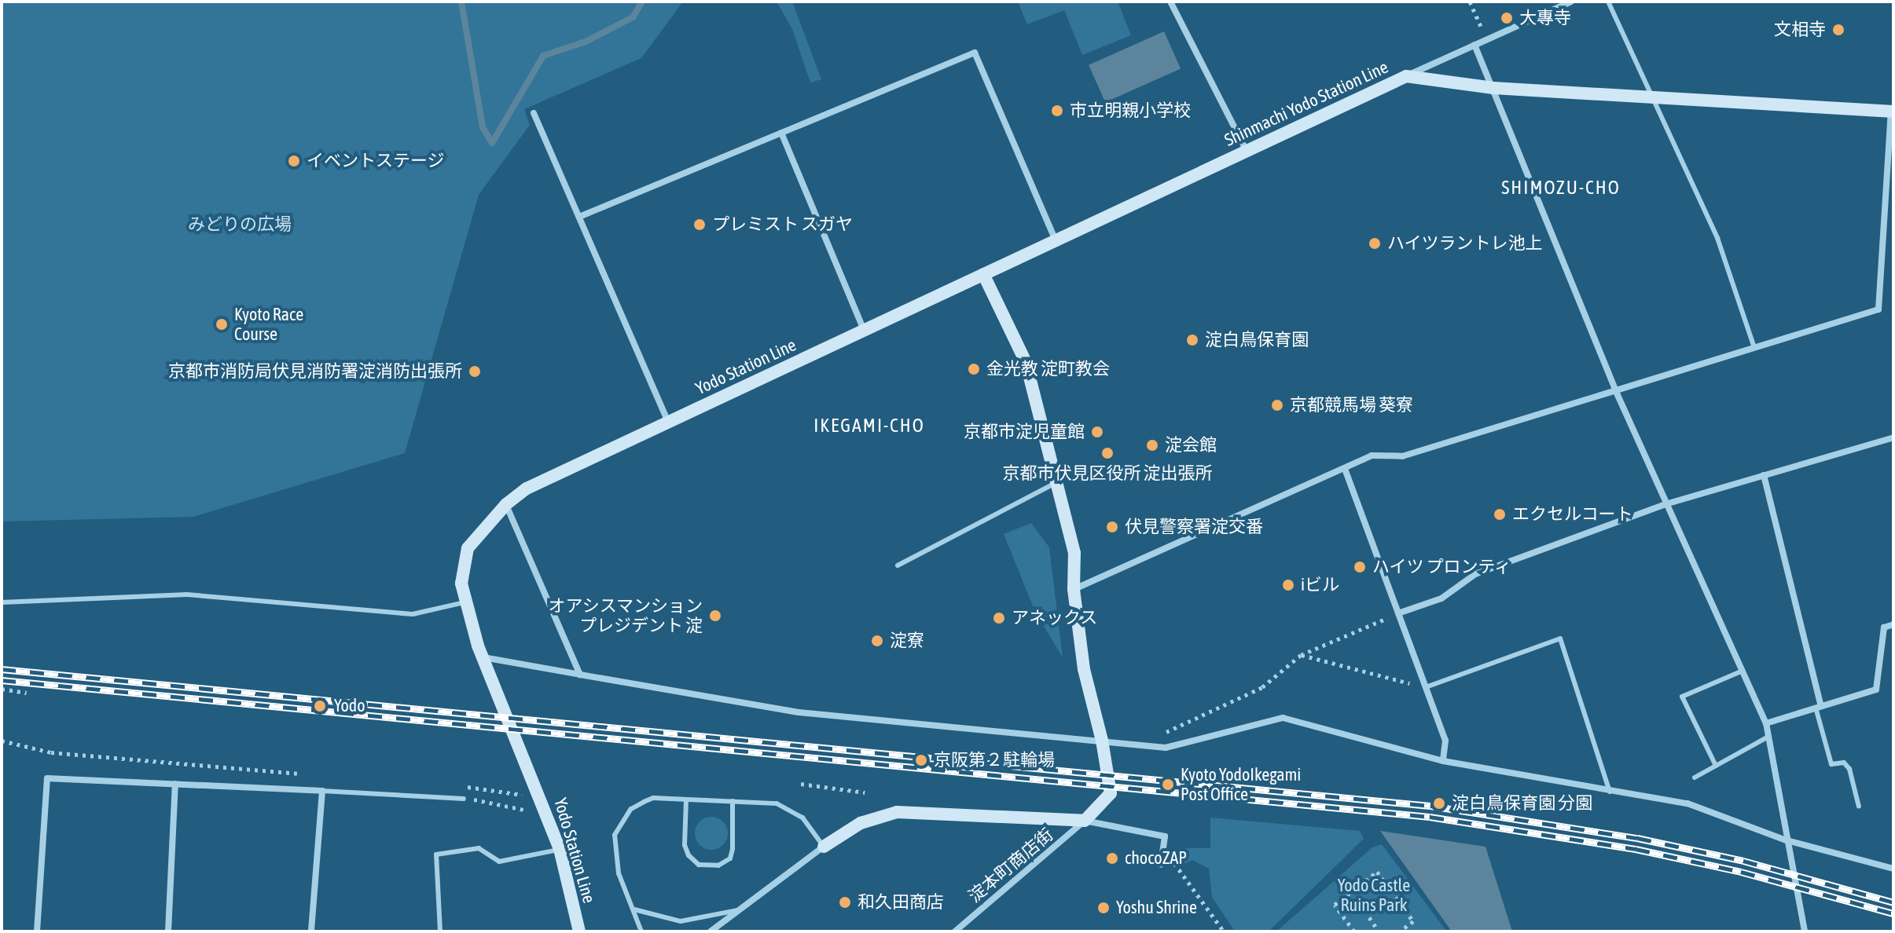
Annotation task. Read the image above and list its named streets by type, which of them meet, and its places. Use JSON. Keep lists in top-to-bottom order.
{
  "streets": {
    "main road": ["Shinmachi Yodo Station Line", "Yodo Station Line"],
    "street": ["淀本町商店街"]
  },
  "crossings": [
    ["Shinmachi Yodo Station Line", "Yodo Station Line"]
  ],
  "districts": ["SHIMOZU-CHO", "IKEGAMI-CHO"],
  "parks": ["みどりの広場", "Yodo Castle Ruins Park"],
  "places": [
    "大專寺",
    "文相寺",
    "市立明親小学校",
    "イベントステージ",
    "プレミスト スガヤ",
    "ハイツラントレ池上",
    "Kyoto Race Course",
    "淀白鳥保育園",
    "金光教 淀町教会",
    "京都市消防局伏見消防署淀消防出張所",
    "京都競馬場 葵寮",
    "京都市淀児童館",
    "淀会館",
    "京都市伏見区役所 淀出張所",
    "エクセルコート",
    "伏見警察署淀交番",
    "ハイツ プロンティ",
    "iビル",
    "オアシスマンション プレジデント 淀",
    "アネックス",
    "淀寮",
    "Yodo",
    "京阪第２駐輪場",
    "Kyoto YodoIkegami Post Office",
    "淀白鳥保育園 分園",
    "chocoZAP",
    "和久田商店",
    "Yoshu Shrine"
  ]
}
